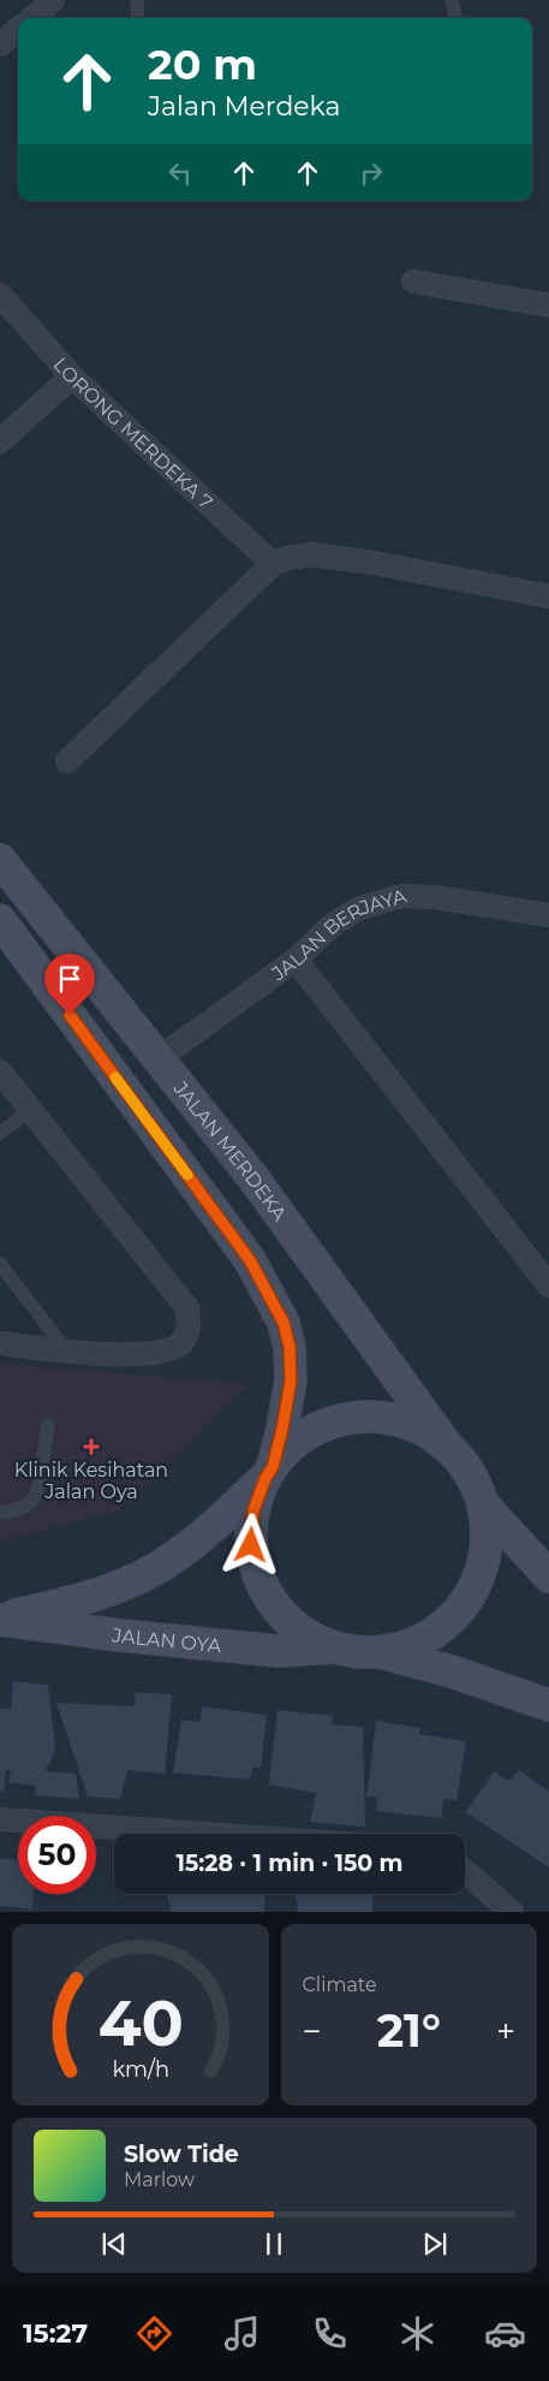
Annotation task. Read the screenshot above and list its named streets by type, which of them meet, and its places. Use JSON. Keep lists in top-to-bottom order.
{
  "streets": {
    "main road": ["JALAN MERDEKA", "JALAN OYA"],
    "street": ["LORONG MERDEKA 7", "JALAN BERJAYA"]
  },
  "crossings": [
    ["JALAN BERJAYA", "JALAN MERDEKA"]
  ],
  "places": {
    "health": ["Klinik Kesihatan Jalan Oya"]
  },
  "page": {
    "turn": ["20 m", "Jalan Merdeka"],
    "limit": "50",
    "trip": "15:28 · 1 min · 150 m",
    "tile": "Climate",
    "heat": ["−", "21°", "+"],
    "song": ["Slow Tide", "Marlow"],
    "tabs": "15:27",
    "gauge": ["40", "km/h"]
  }
}
